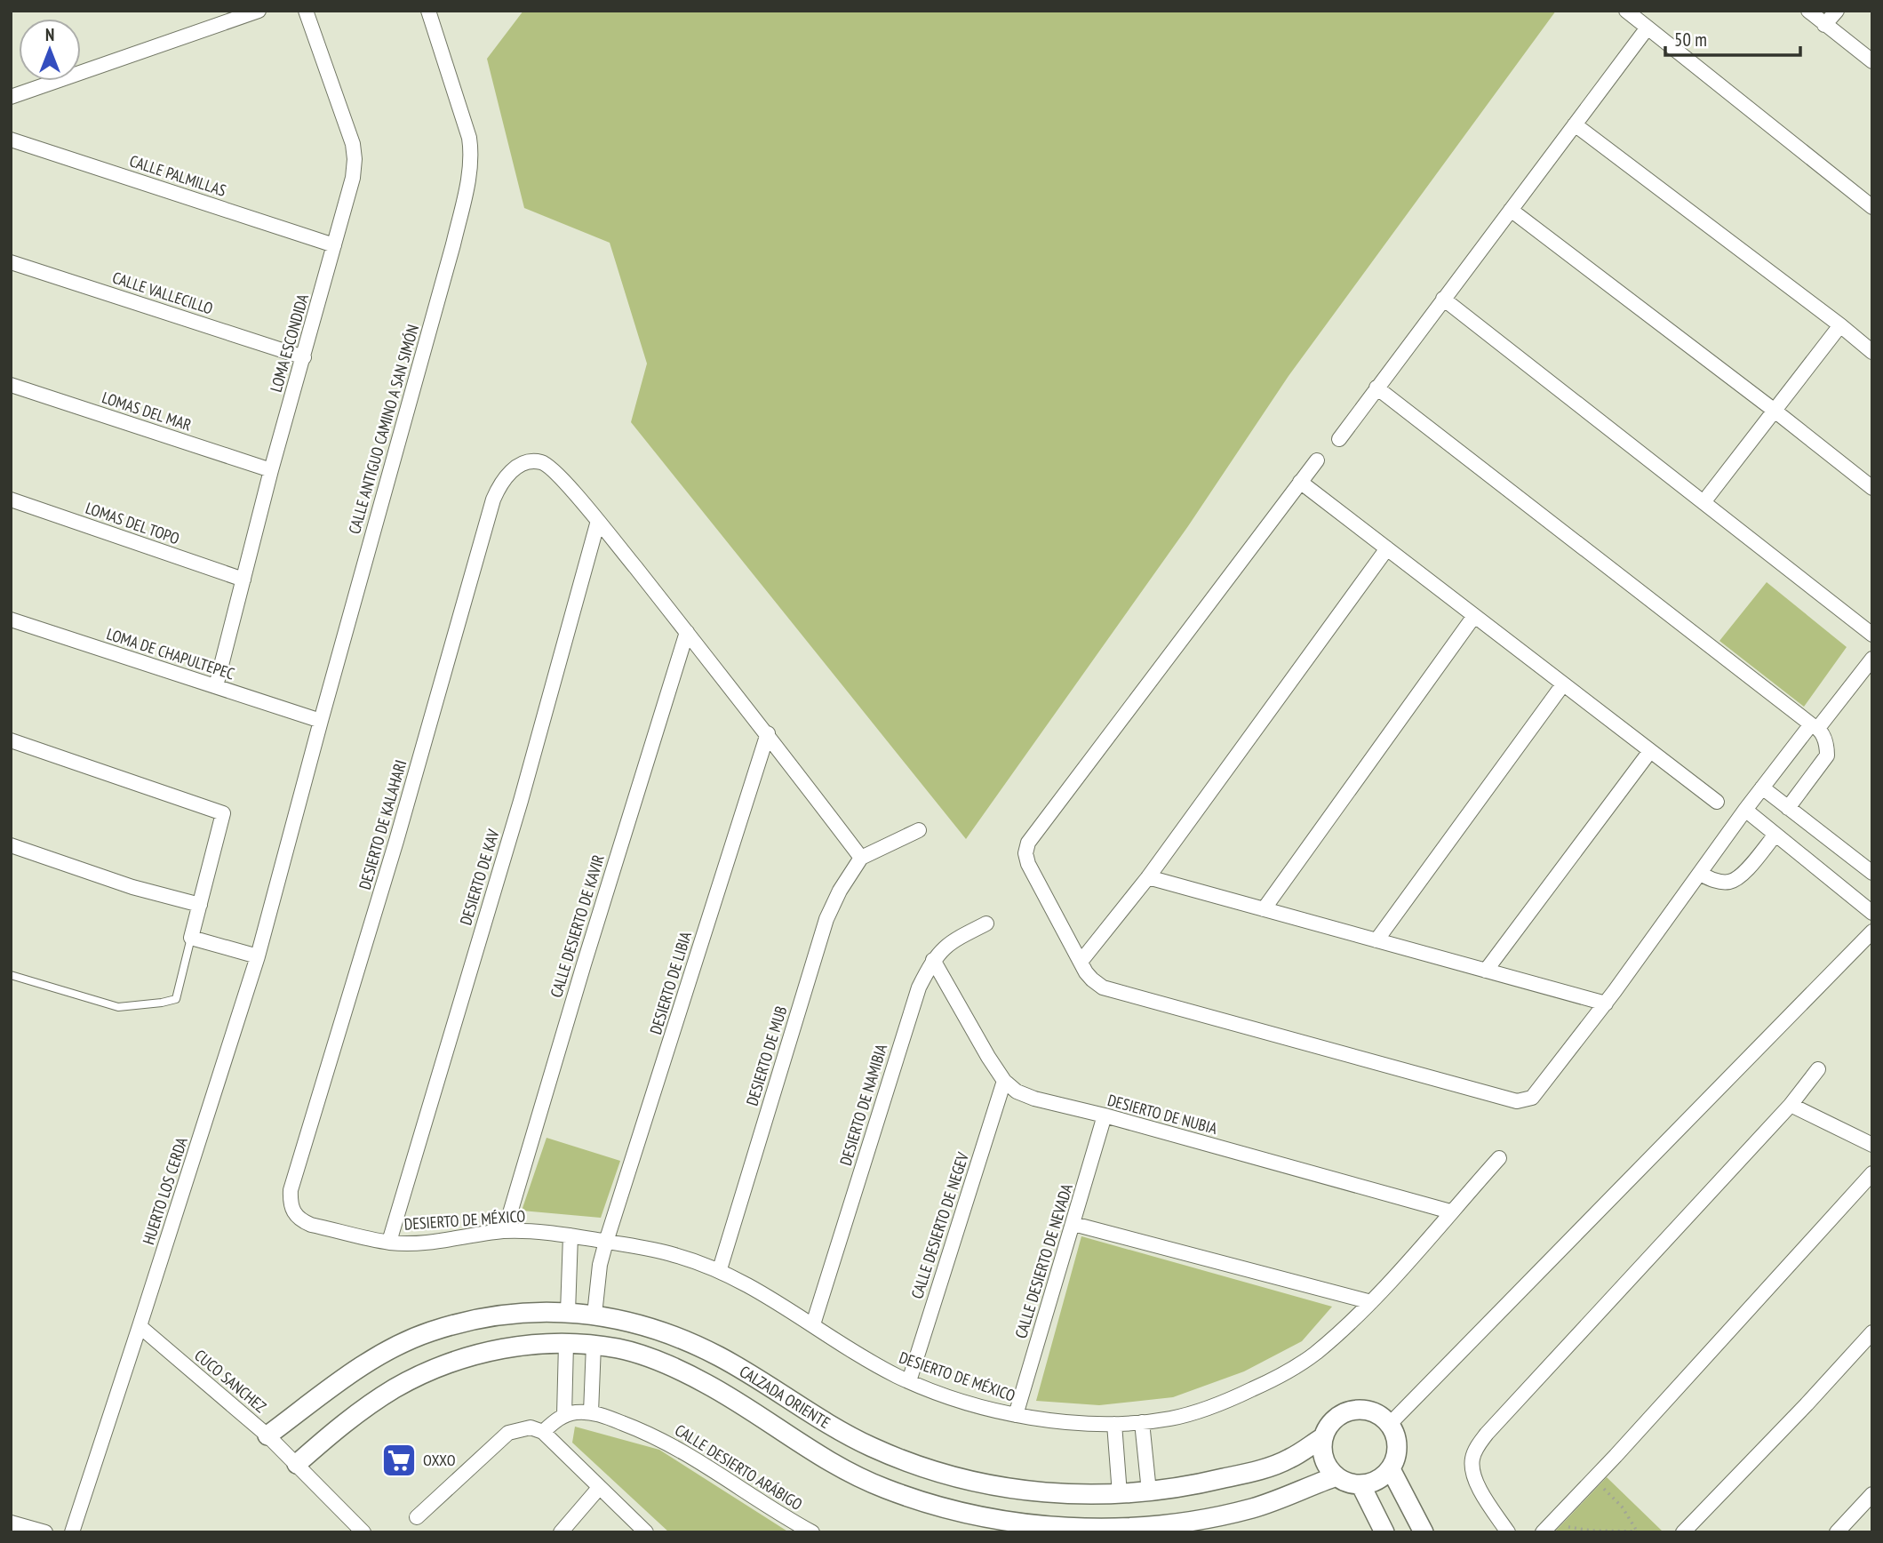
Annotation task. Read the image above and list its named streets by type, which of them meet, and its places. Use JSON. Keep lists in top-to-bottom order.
{
  "streets": {
    "street": [
      "CALLE PALMILLAS",
      "CALLE VALLECILLO",
      "LOMA ESCONDIDA",
      "LOMAS DEL MAR",
      "CALLE ANTIGUO CAMINO A SAN SIMÓN",
      "LOMAS DEL TOPO",
      "LOMA DE CHAPULTEPEC",
      "DESIERTO DE KALAHARI",
      "DESIERTO DE KAV",
      "CALLE DESIERTO DE KAVIR",
      "DESIERTO DE LIBIA",
      "DESIERTO DE MUB",
      "DESIERTO DE NAMIBIA",
      "DESIERTO DE NUBIA",
      "HUERTO LOS CERDA",
      "DESIERTO DE MÉXICO",
      "CALLE DESIERTO DE NEGEV",
      "CALLE DESIERTO DE NEVADA",
      "CUCO SANCHEZ",
      "CALZADA ORIENTE",
      "CALLE DESIERTO ARÁBIGO"
    ]
  },
  "crossings": [
    ["CALLE PALMILLAS", "LOMA ESCONDIDA"],
    ["CALLE VALLECILLO", "LOMA ESCONDIDA"],
    ["LOMA ESCONDIDA", "LOMAS DEL MAR"],
    ["LOMA ESCONDIDA", "LOMAS DEL TOPO"],
    ["LOMA ESCONDIDA", "LOMA DE CHAPULTEPEC"],
    ["CALLE ANTIGUO CAMINO A SAN SIMÓN", "LOMA DE CHAPULTEPEC"],
    ["CALLE ANTIGUO CAMINO A SAN SIMÓN", "HUERTO LOS CERDA"],
    ["DESIERTO DE KALAHARI", "DESIERTO DE KAV"],
    ["DESIERTO DE KALAHARI", "DESIERTO DE MÉXICO"],
    ["DESIERTO DE KAV", "DESIERTO DE MÉXICO"],
    ["CALLE DESIERTO DE KAVIR", "DESIERTO DE MÉXICO"],
    ["DESIERTO DE LIBIA", "DESIERTO DE MÉXICO"],
    ["DESIERTO DE LIBIA", "CALZADA ORIENTE"],
    ["DESIERTO DE MUB", "DESIERTO DE MÉXICO"],
    ["DESIERTO DE NAMIBIA", "DESIERTO DE NUBIA"],
    ["DESIERTO DE NAMIBIA", "DESIERTO DE MÉXICO"],
    ["DESIERTO DE NUBIA", "DESIERTO DE MÉXICO"],
    ["DESIERTO DE NUBIA", "CALLE DESIERTO DE NEGEV"],
    ["DESIERTO DE NUBIA", "CALLE DESIERTO DE NEVADA"],
    ["HUERTO LOS CERDA", "CUCO SANCHEZ"],
    ["DESIERTO DE MÉXICO", "CALLE DESIERTO DE NEGEV"],
    ["DESIERTO DE MÉXICO", "CALLE DESIERTO DE NEVADA"],
    ["CUCO SANCHEZ", "CALZADA ORIENTE"]
  ],
  "places": {
    "supermarket": ["OXXO"]
  },
  "scale_bar": "50 m",
  "north": "top"
}
